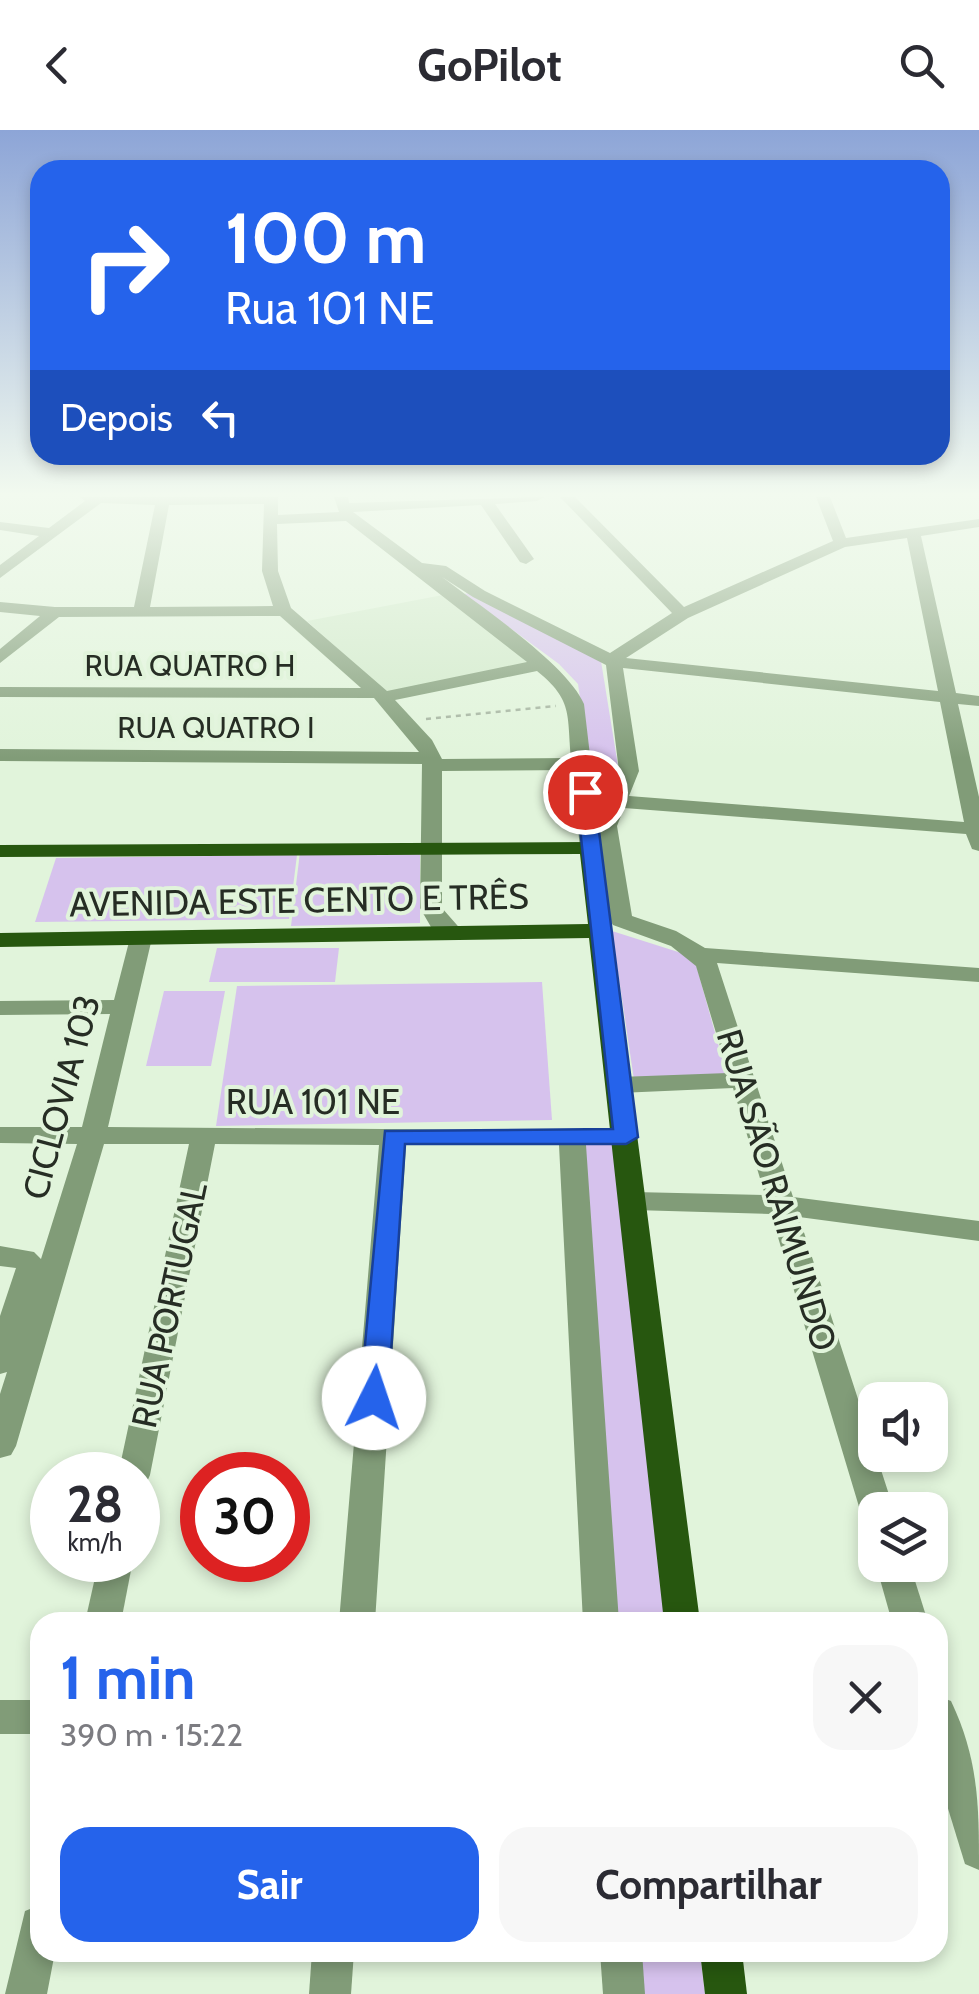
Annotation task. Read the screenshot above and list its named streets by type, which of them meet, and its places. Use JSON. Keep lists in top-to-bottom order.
{
  "streets": {
    "main road": ["AVENIDA ESTE CENTO E TRÊS"],
    "street": [
      "RUA QUATRO H",
      "RUA QUATRO I",
      "CICLOVIA 103",
      "RUA 101 NE",
      "RUA SÃO RAIMUNDO",
      "RUA PORTUGAL"
    ]
  },
  "crossings": [
    ["AVENIDA ESTE CENTO E TRÊS", "CICLOVIA 103"],
    ["CICLOVIA 103", "RUA 101 NE"],
    ["RUA 101 NE", "RUA PORTUGAL"]
  ],
  "page": {
    "header": "GoPilot",
    "turn": ["100 m", "Rua 101 NE"],
    "then": "Depois",
    "speed": "28 km/h",
    "limit": "30",
    "heading": ["1 min", "390 m · 15:22"],
    "buttons": ["Sair", "Compartilhar"]
  }
}
